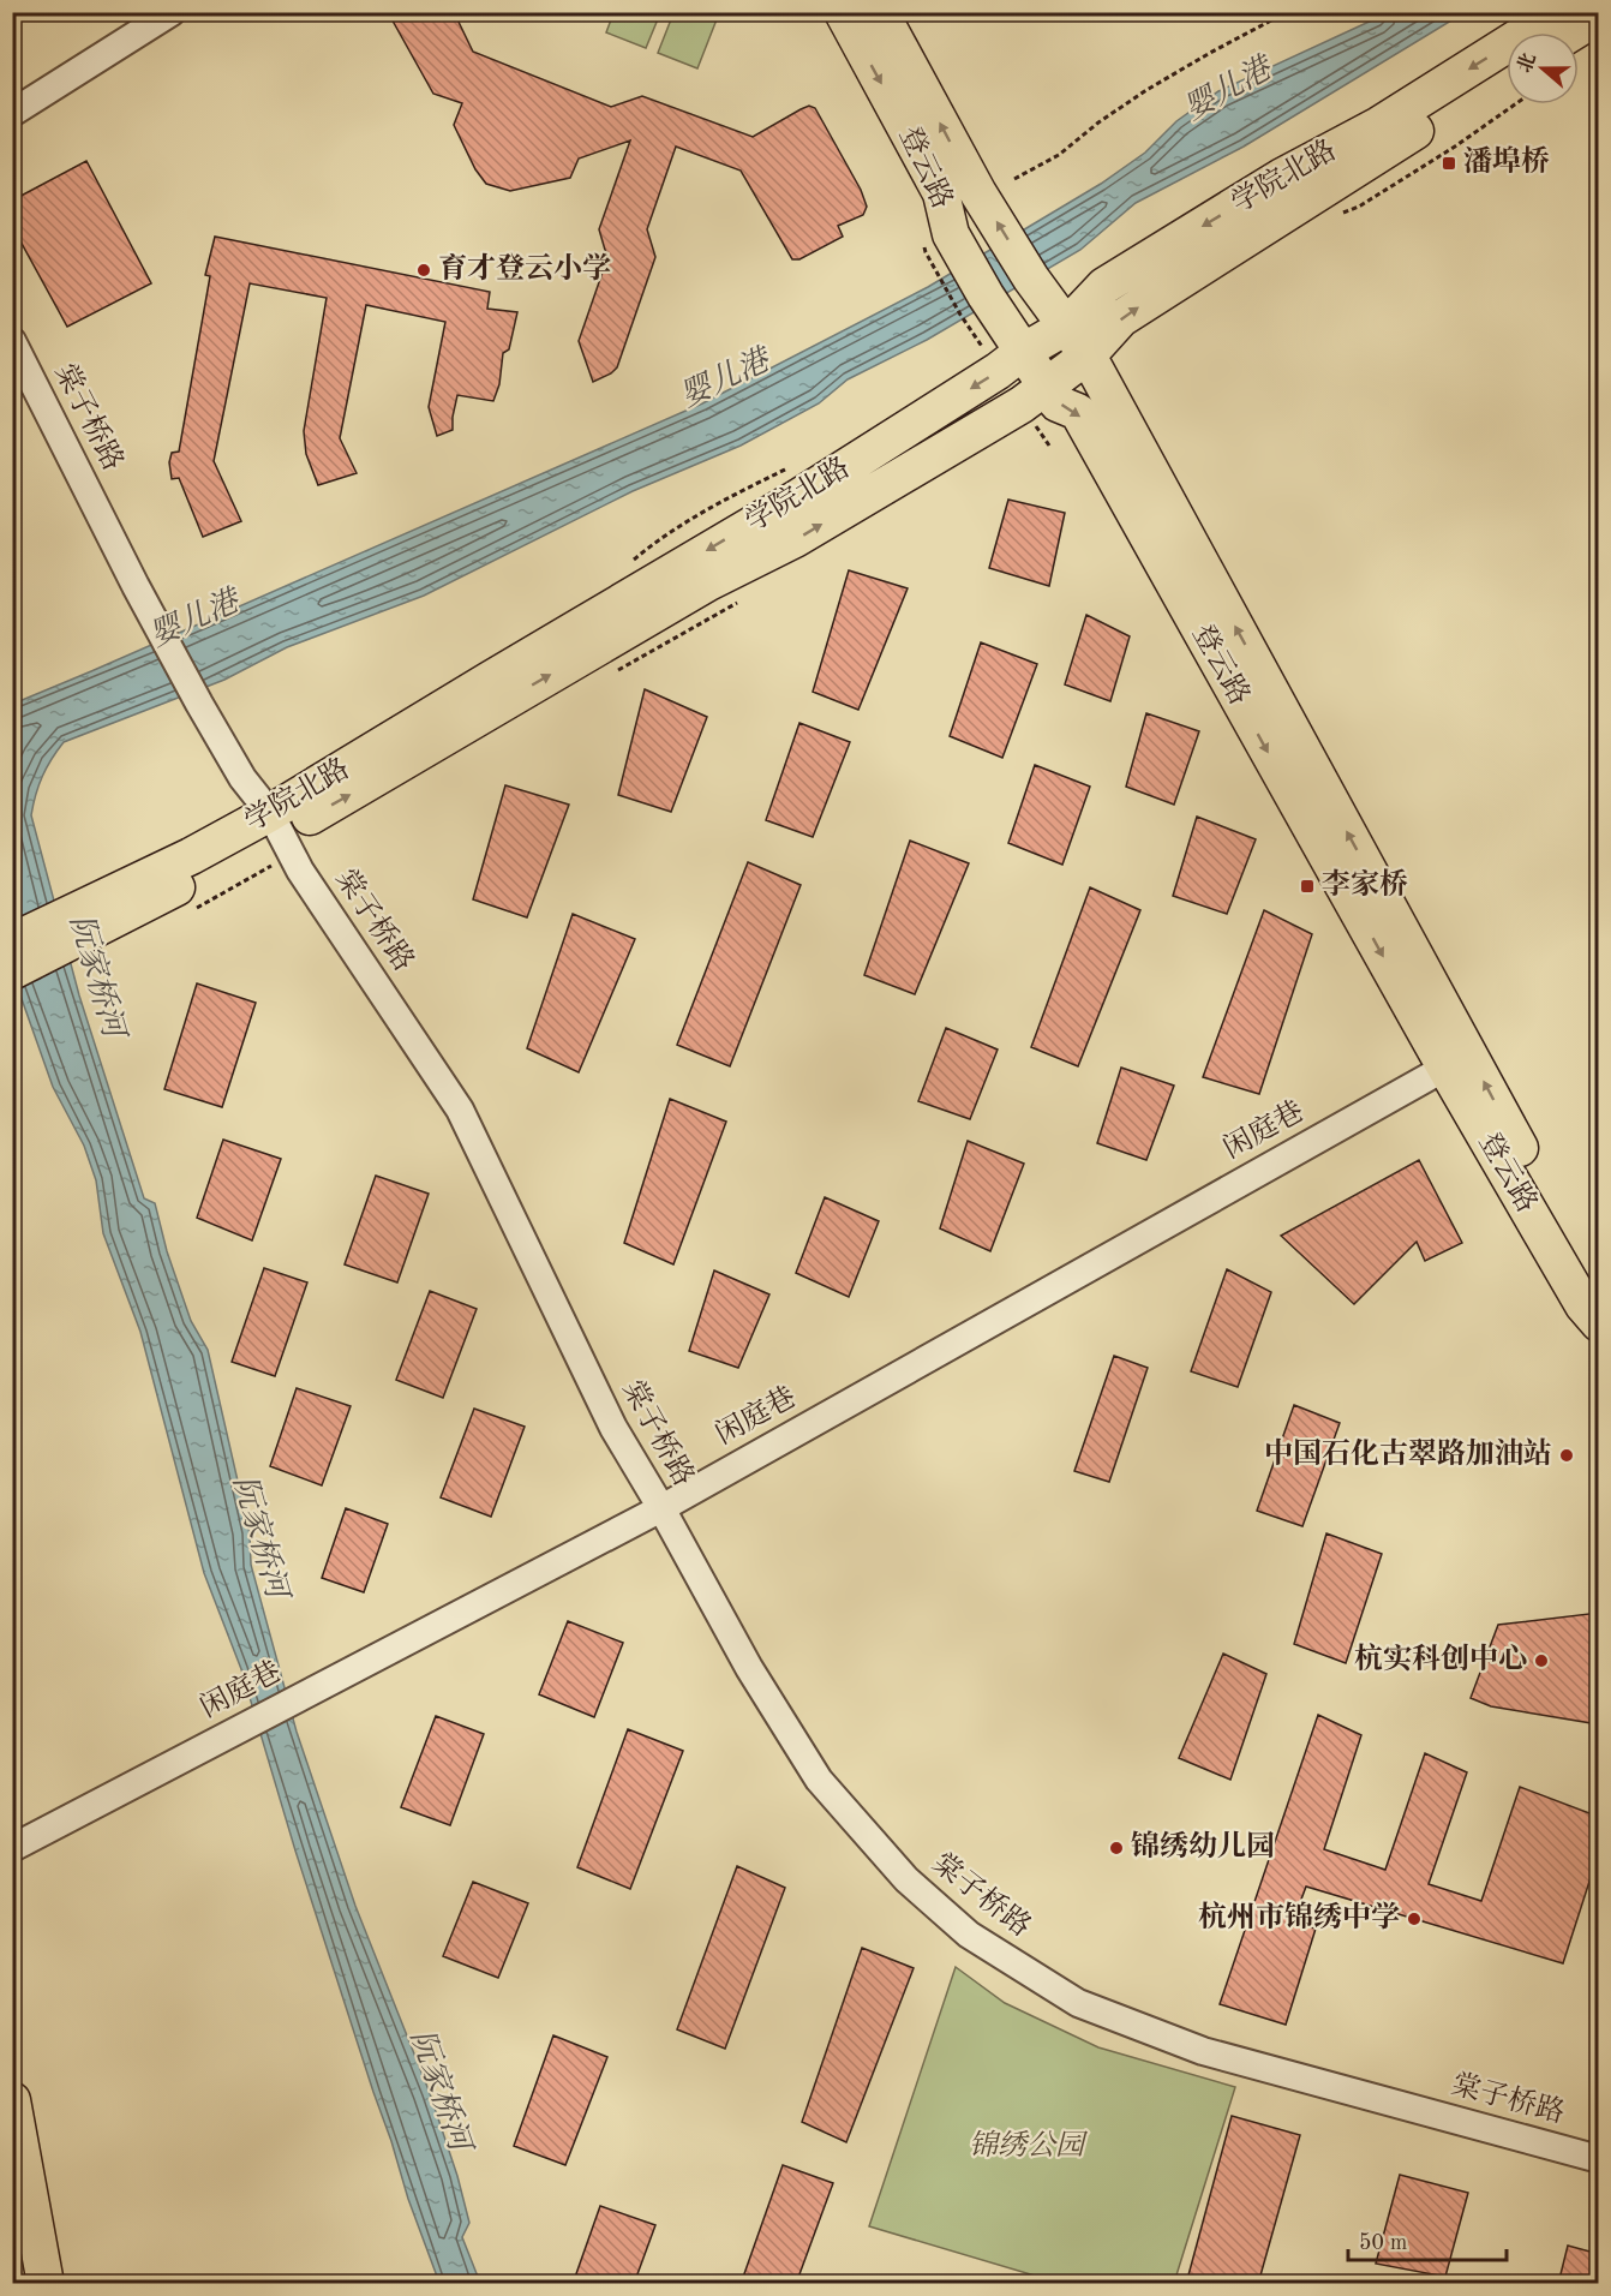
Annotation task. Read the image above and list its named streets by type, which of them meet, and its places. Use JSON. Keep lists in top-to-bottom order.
{
  "streets": {
    "main road": ["登云路", "学院北路"],
    "street": ["棠子桥路", "闲庭巷"]
  },
  "crossings": [
    ["登云路", "学院北路"],
    ["登云路", "闲庭巷"],
    ["学院北路", "棠子桥路"],
    ["棠子桥路", "闲庭巷"]
  ],
  "water": ["婴儿港", "阮家桥河"],
  "parks": ["锦绣公园"],
  "places": {
    "transit": ["潘埠桥", "李家桥"],
    "other": [
      "育才登云小学",
      "中国石化古翠路加油站",
      "杭实科创中心",
      "锦绣幼儿园",
      "杭州市锦绣中学"
    ]
  },
  "scale_bar": "50 m",
  "north": "left"
}
